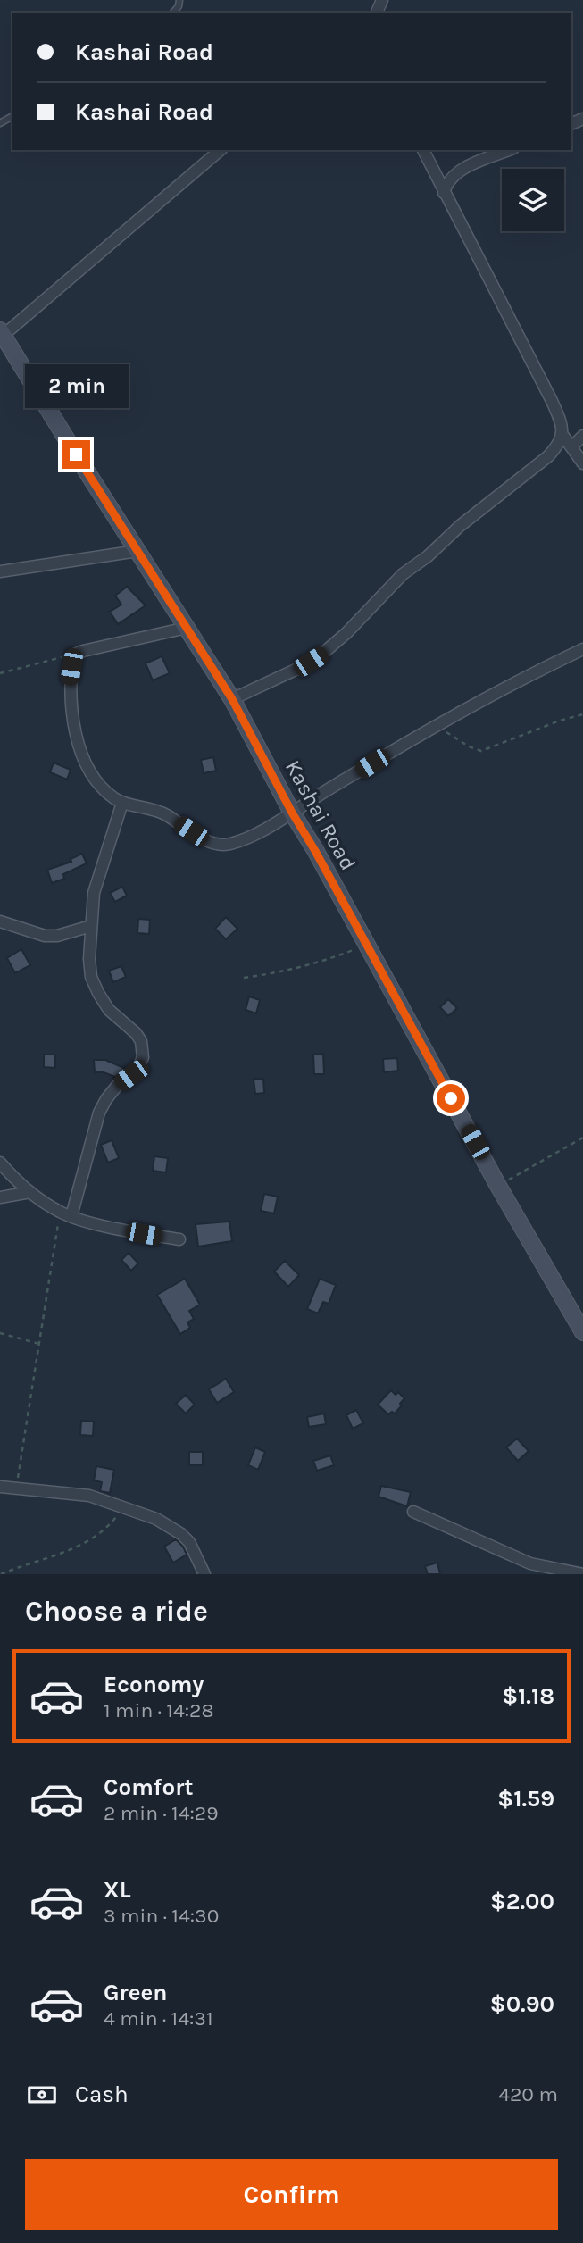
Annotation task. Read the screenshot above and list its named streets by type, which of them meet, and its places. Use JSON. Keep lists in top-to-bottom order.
{
  "streets": {
    "street": ["Kashai Road"]
  },
  "page": {
    "banner": ["Kashai Road", "Kashai Road"],
    "bubble": "2 min",
    "heading": "Choose a ride",
    "list": [
      {
        "name": "Economy",
        "note": "1 min · 14:28",
        "value": "$1.18"
      },
      {
        "name": "Comfort",
        "note": "2 min · 14:29",
        "value": "$1.59"
      },
      {
        "name": "XL",
        "note": "3 min · 14:30",
        "value": "$2.00"
      },
      {
        "name": "Green",
        "note": "4 min · 14:31",
        "value": "$0.90"
      }
    ],
    "pay": ["Cash", "420 m"],
    "buttons": "Confirm"
  }
}
